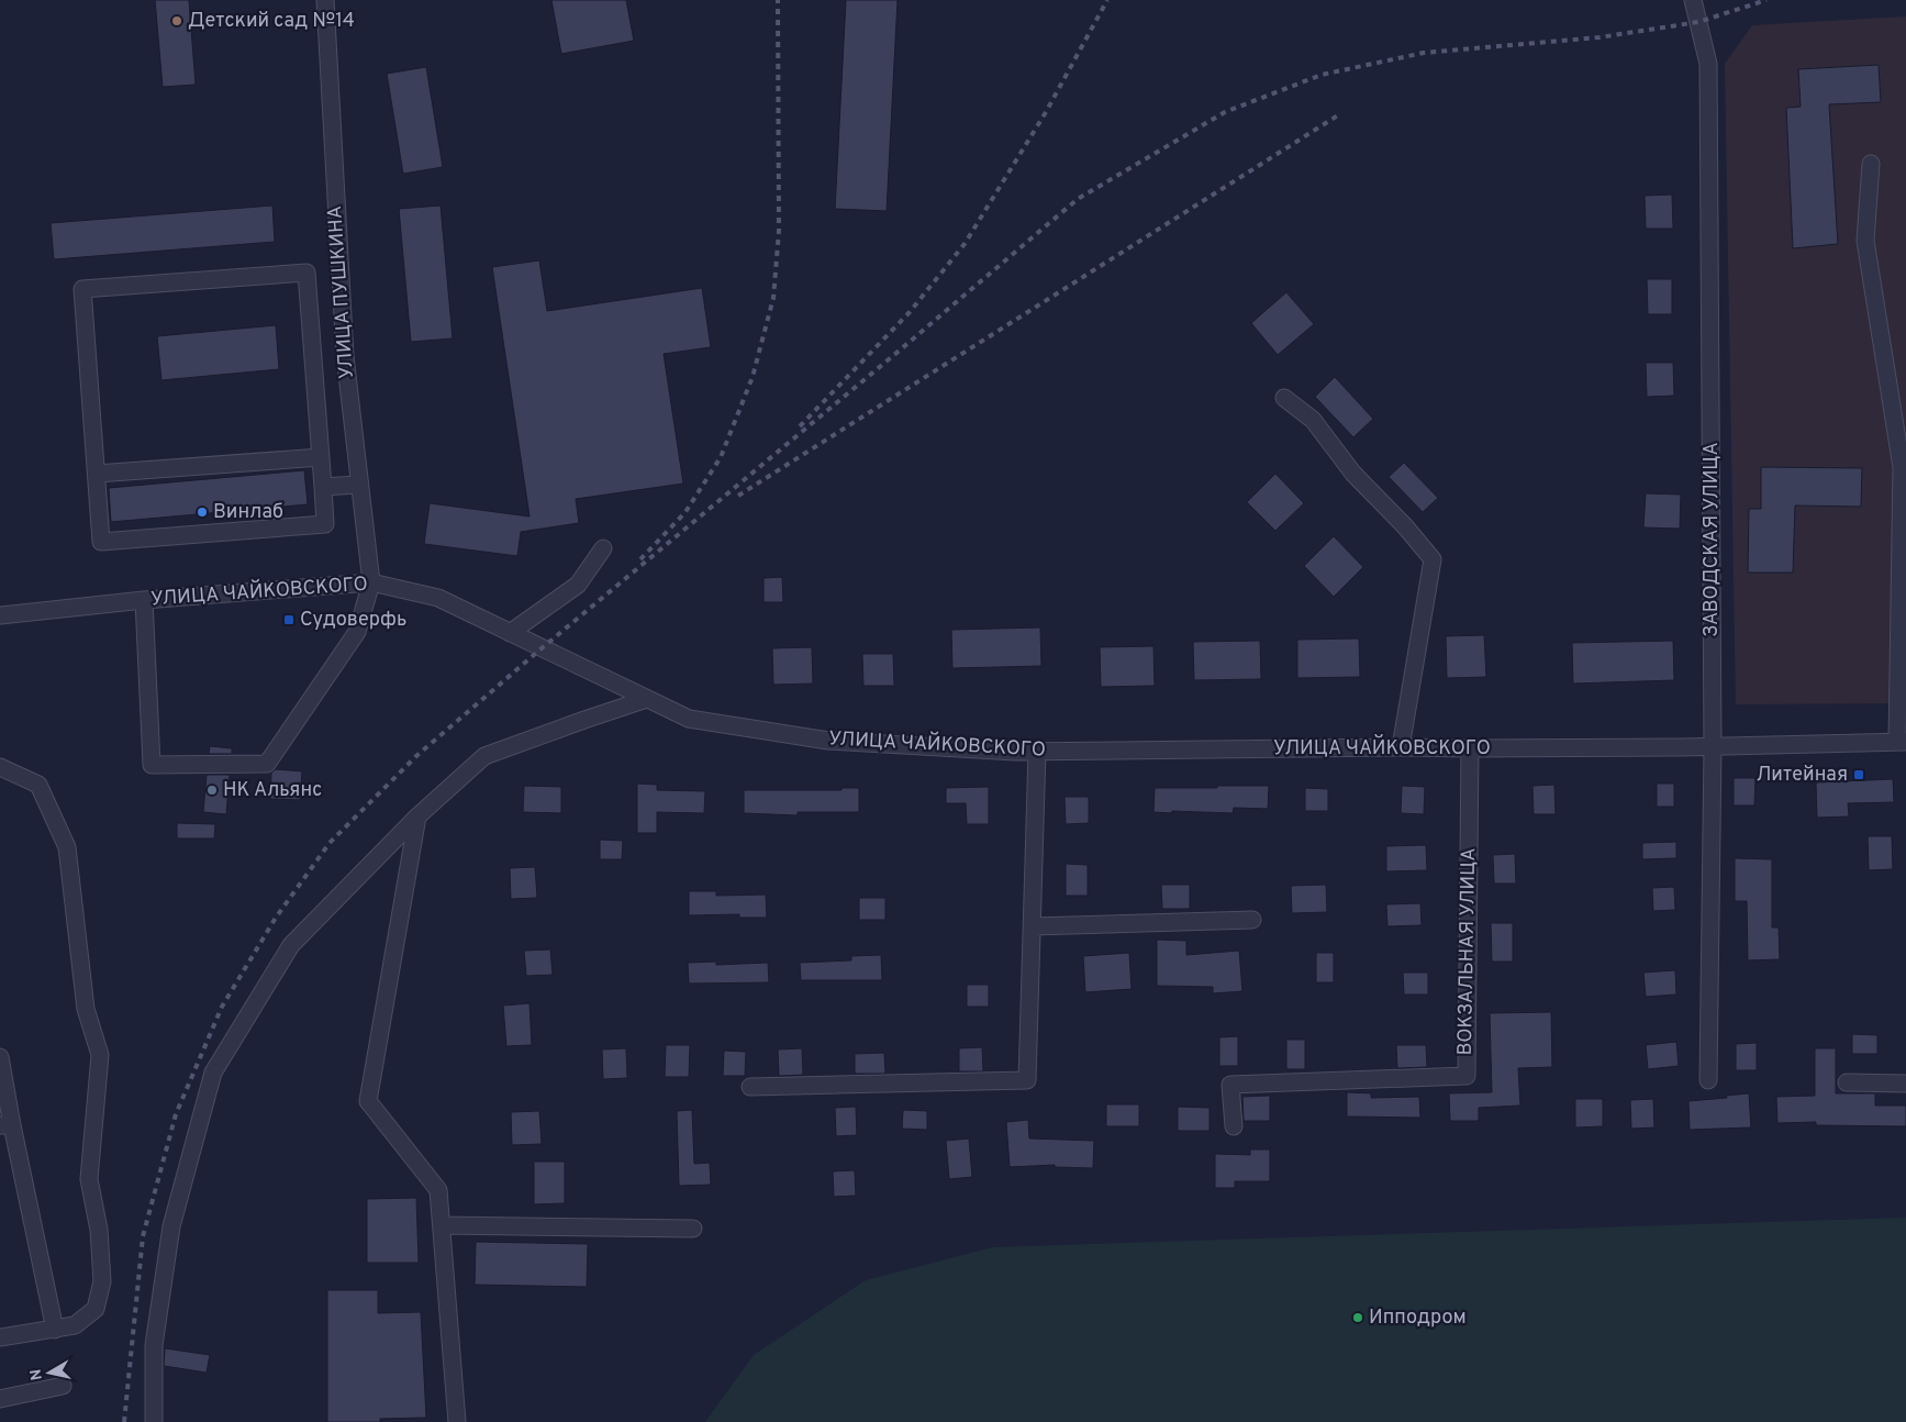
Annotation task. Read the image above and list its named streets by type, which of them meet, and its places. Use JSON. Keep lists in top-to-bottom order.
{
  "streets": {
    "street": [
      "УЛИЦА ПУШКИНА",
      "ЗАВОДСКАЯ УЛИЦА",
      "УЛИЦА ЧАЙКОВСКОГО",
      "ВОКЗАЛЬНАЯ УЛИЦА"
    ]
  },
  "crossings": [
    ["УЛИЦА ПУШКИНА", "УЛИЦА ЧАЙКОВСКОГО"],
    ["ЗАВОДСКАЯ УЛИЦА", "УЛИЦА ЧАЙКОВСКОГО"],
    ["УЛИЦА ЧАЙКОВСКОГО", "ВОКЗАЛЬНАЯ УЛИЦА"]
  ],
  "places": {
    "other": [
      "Детский сад №14",
      "Винлаб",
      "НК Альянс",
      "Ипподром"
    ],
    "transit": ["Судоверфь", "Литейная"]
  },
  "north": "left"
}
